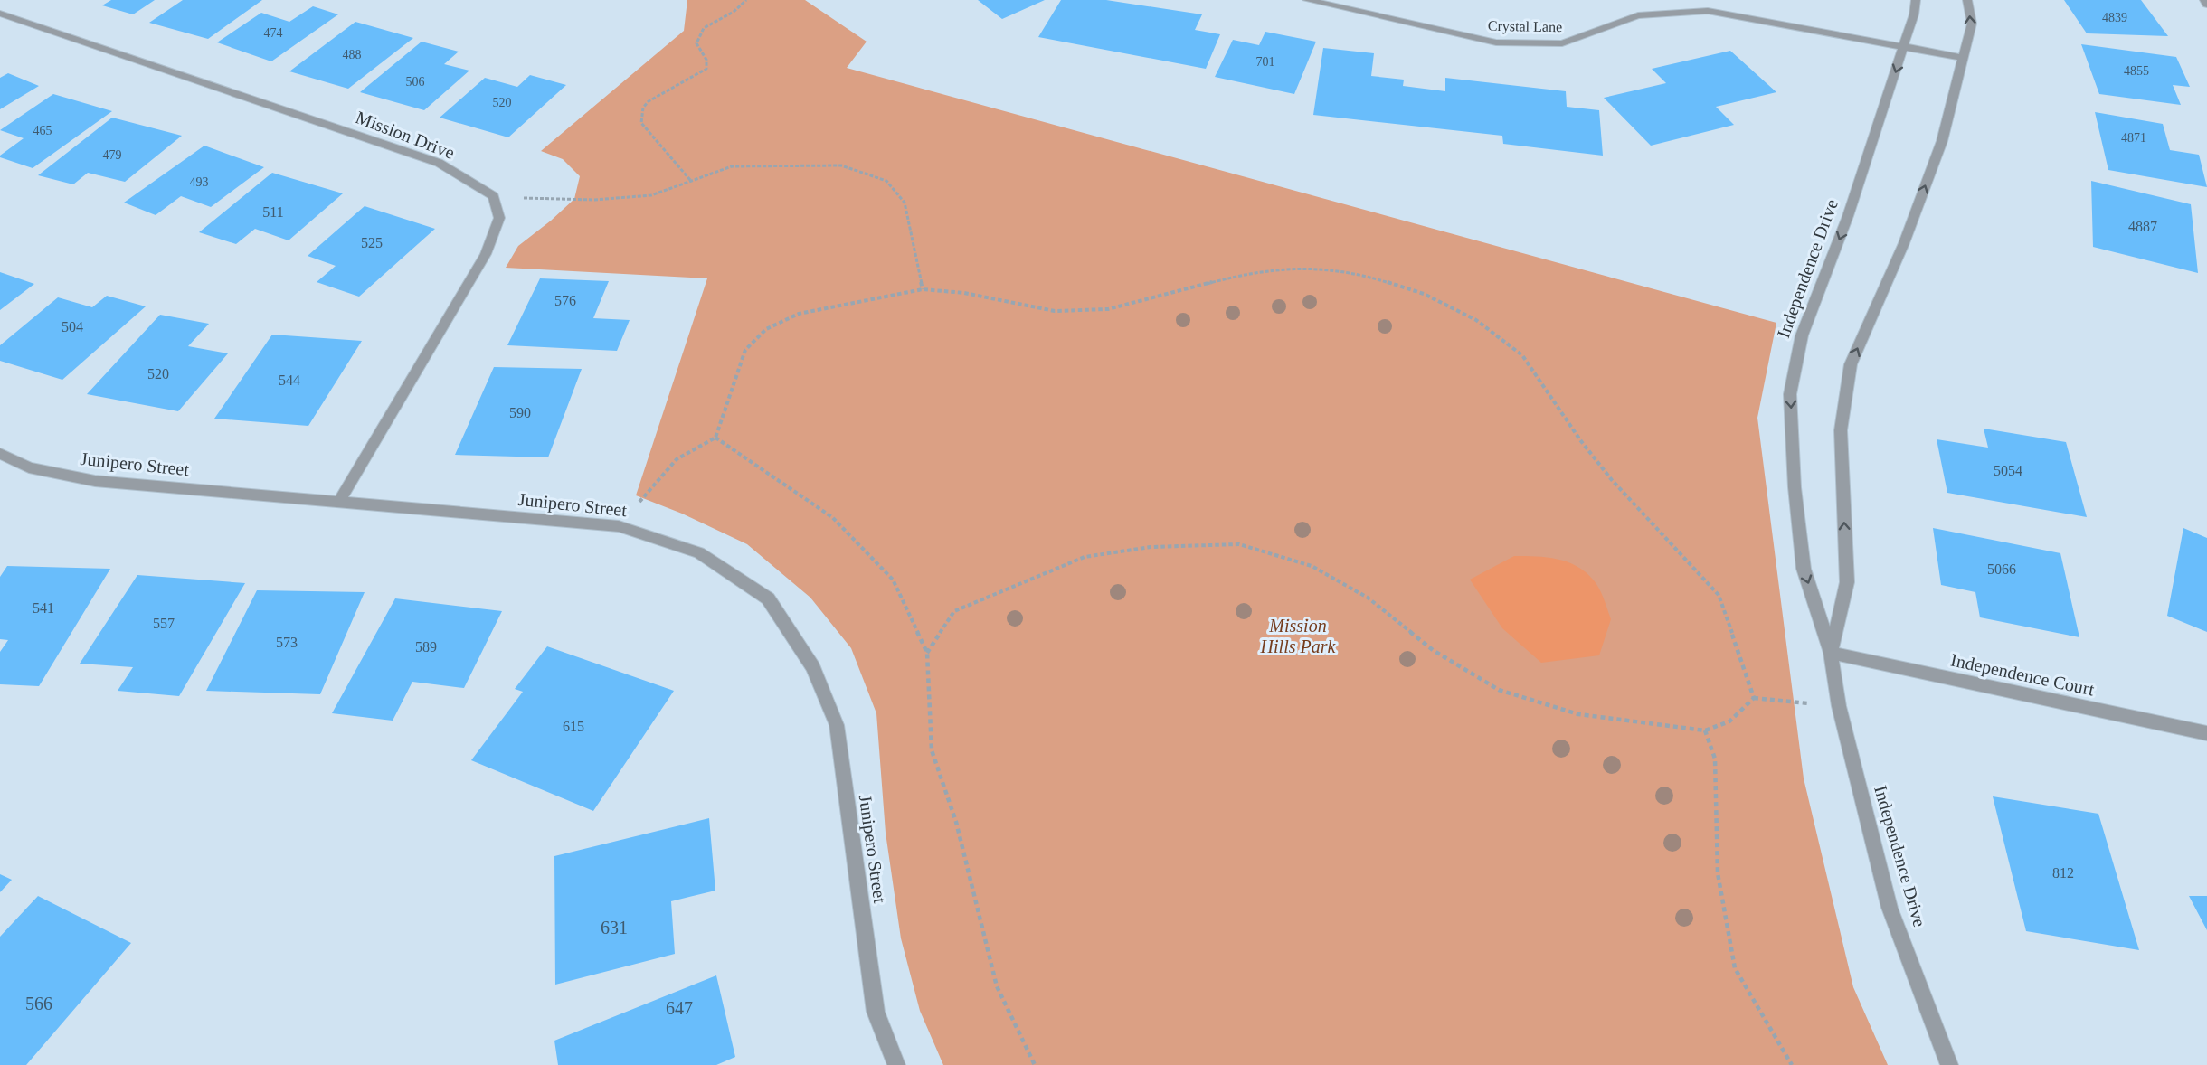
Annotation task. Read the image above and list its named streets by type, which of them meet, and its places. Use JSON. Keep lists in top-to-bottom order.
{
  "streets": {
    "street": [
      "Crystal Lane",
      "Mission Drive",
      "Independence Drive",
      "Junipero Street",
      "Independence Court"
    ]
  },
  "crossings": [
    ["Crystal Lane", "Independence Drive"],
    ["Independence Drive", "Independence Court"]
  ],
  "parks": ["Mission Hills Park"],
  "house_numbers": [
    "4839",
    "474",
    "488",
    "701",
    "4855",
    "506",
    "520",
    "465",
    "4871",
    "479",
    "493",
    "511",
    "4887",
    "525",
    "576",
    "504",
    "520",
    "544",
    "590",
    "5054",
    "5066",
    "541",
    "557",
    "573",
    "589",
    "615",
    "812",
    "631",
    "566",
    "647"
  ]
}
